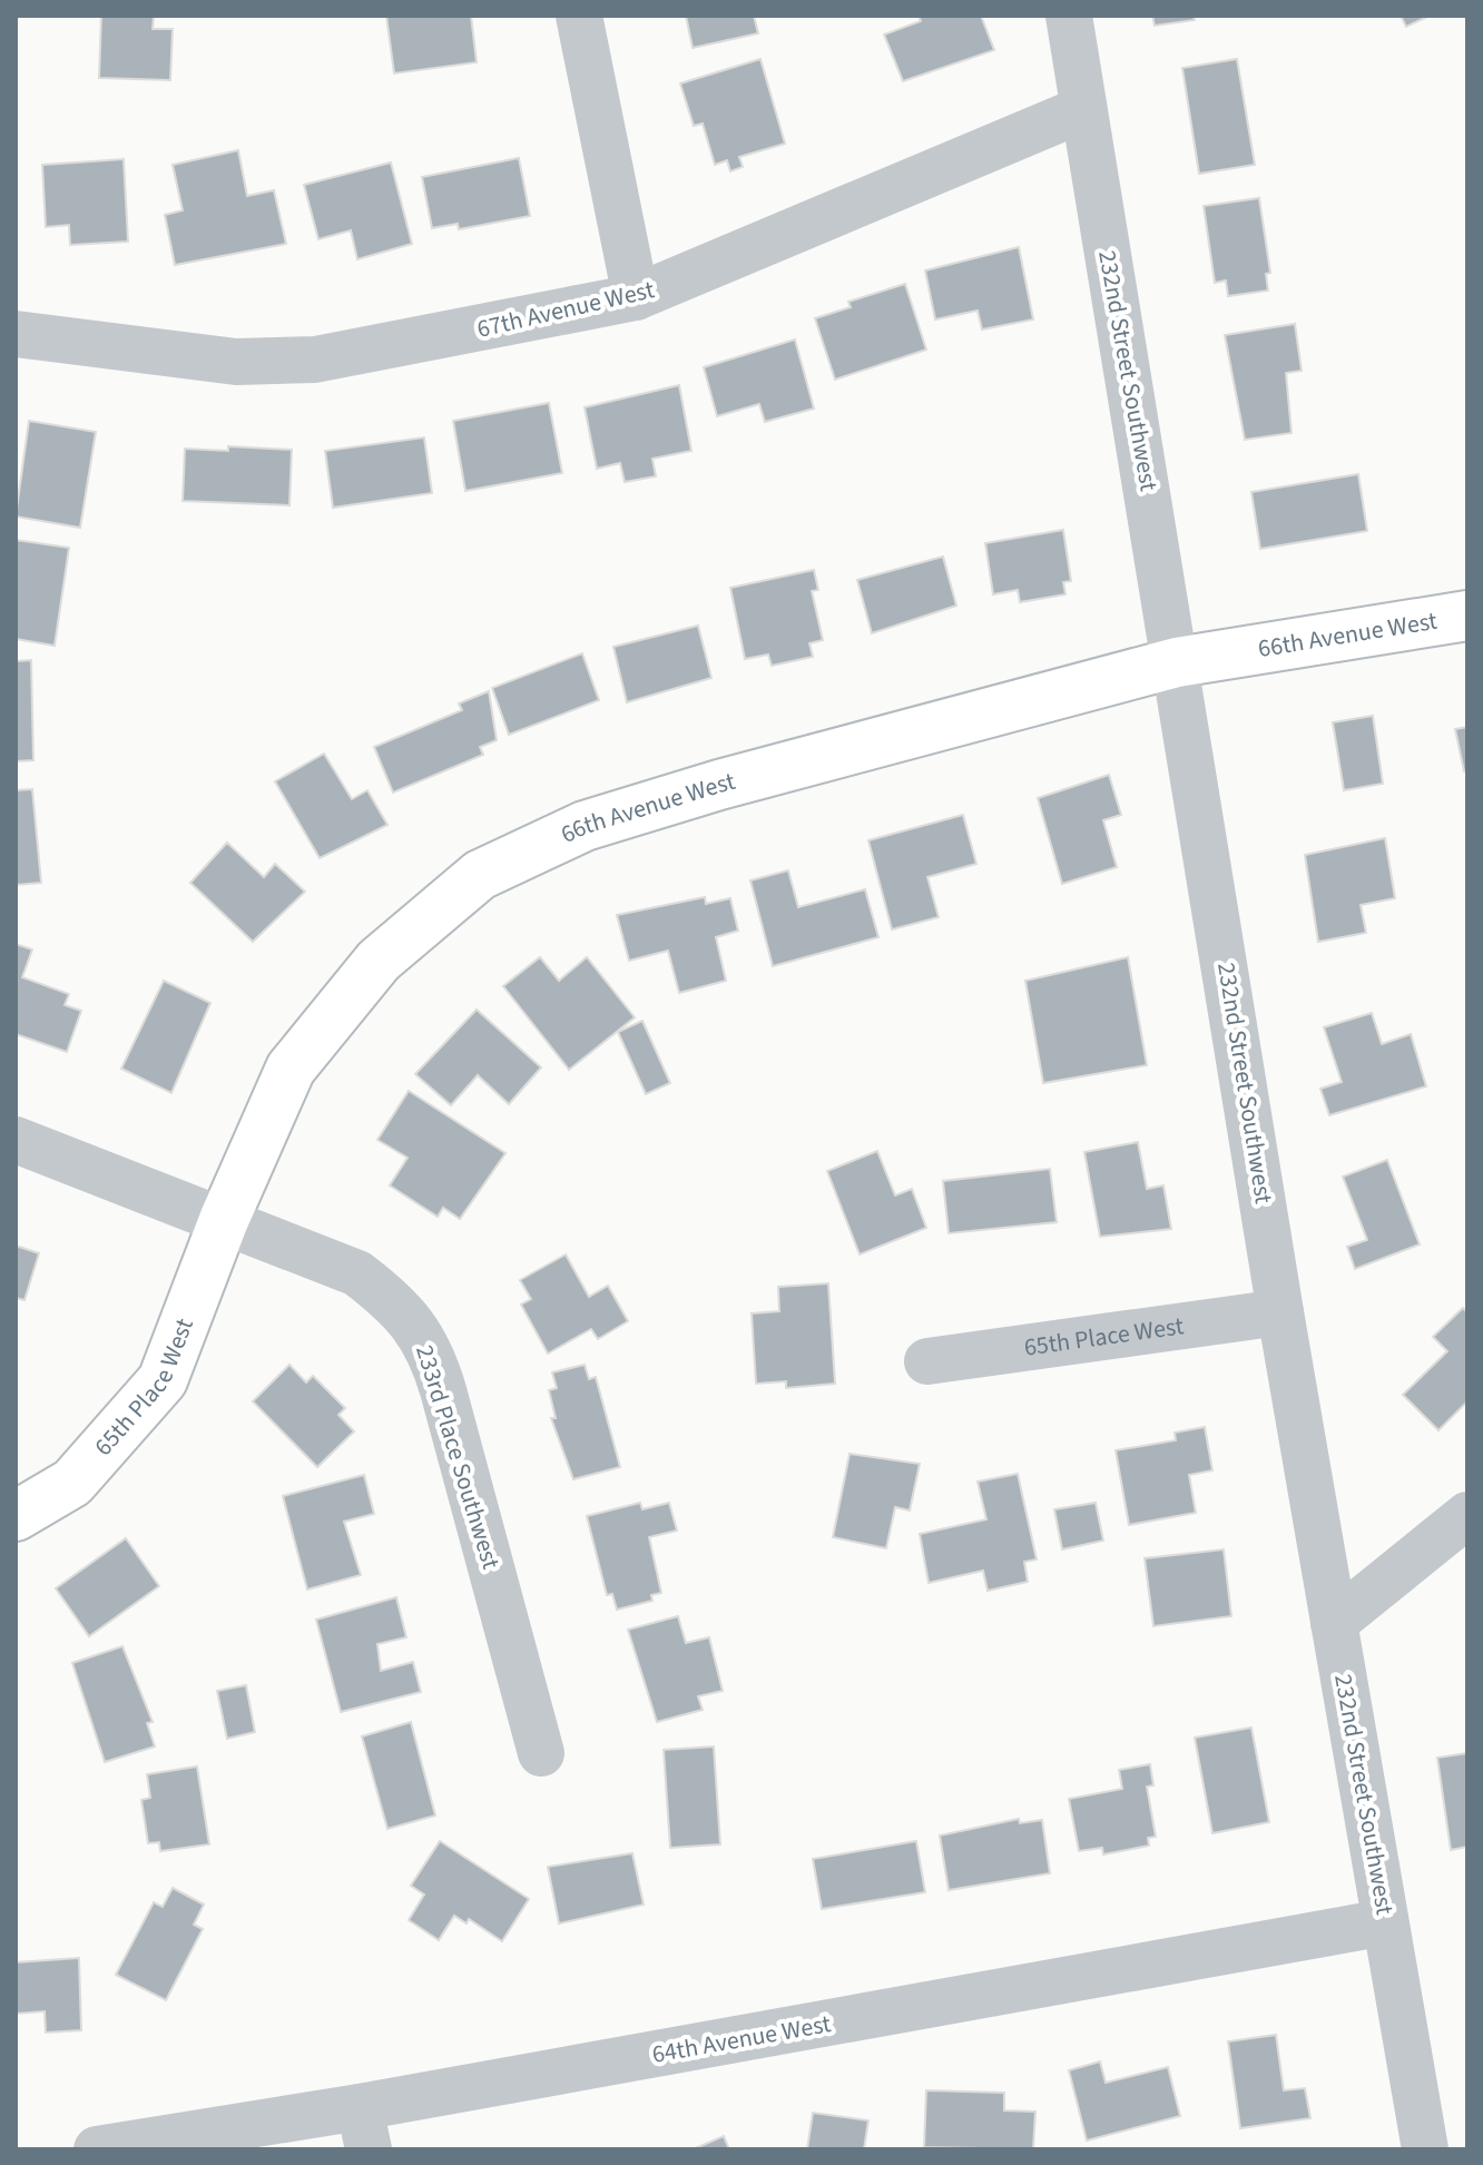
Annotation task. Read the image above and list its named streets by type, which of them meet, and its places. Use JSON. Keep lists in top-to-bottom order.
{
  "streets": {
    "street": [
      "67th Avenue West",
      "232nd Street Southwest",
      "66th Avenue West",
      "65th Place West",
      "233rd Place Southwest",
      "64th Avenue West"
    ]
  },
  "crossings": [
    ["67th Avenue West", "232nd Street Southwest"],
    ["232nd Street Southwest", "66th Avenue West"],
    ["232nd Street Southwest", "65th Place West"],
    ["232nd Street Southwest", "64th Avenue West"],
    ["66th Avenue West", "65th Place West"],
    ["66th Avenue West", "233rd Place Southwest"],
    ["65th Place West", "233rd Place Southwest"]
  ]
}
